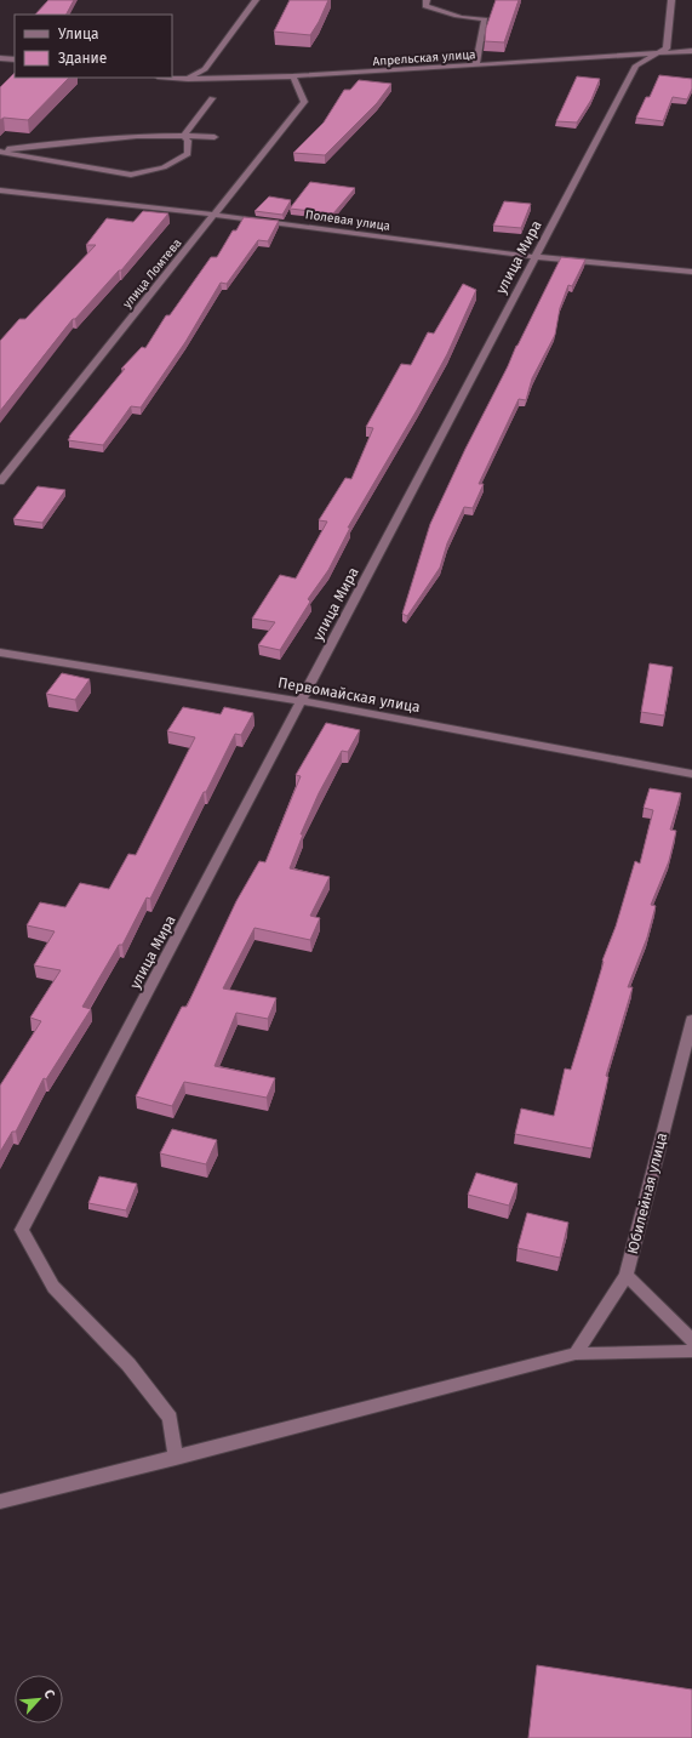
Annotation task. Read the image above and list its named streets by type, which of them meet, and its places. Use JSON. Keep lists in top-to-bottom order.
{
  "streets": {
    "street": [
      "Апрельская улица",
      "Полевая улица",
      "улица Мира",
      "улица Ломтева",
      "Первомайская улица",
      "Юбилейная улица"
    ]
  },
  "crossings": [
    ["Апрельская улица", "улица Мира"],
    ["Апрельская улица", "улица Ломтева"],
    ["Полевая улица", "улица Мира"],
    ["Полевая улица", "улица Ломтева"],
    ["улица Мира", "Первомайская улица"]
  ],
  "legend": ["Улица", "Здание"],
  "north": "top right"
}
